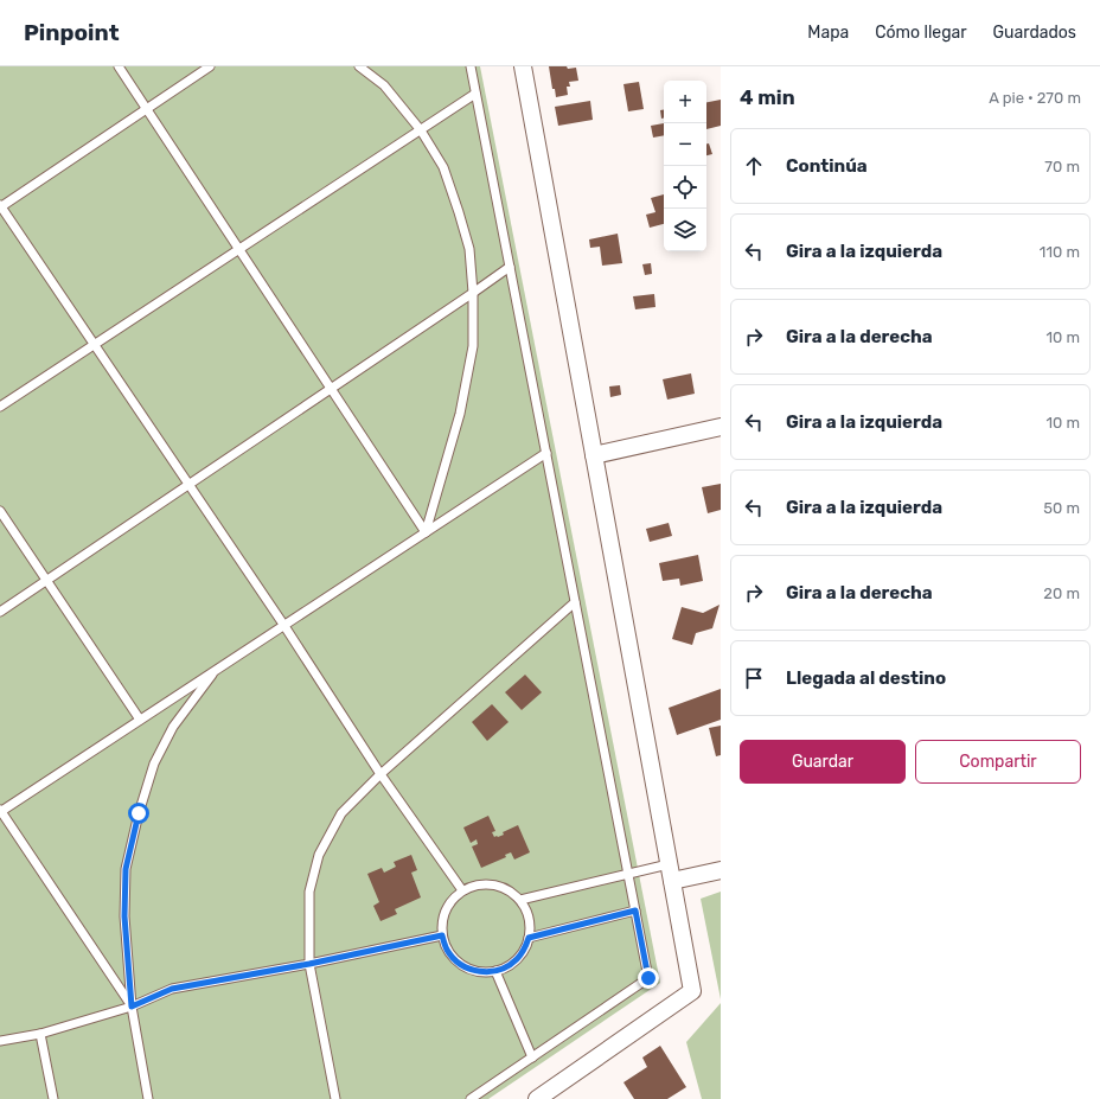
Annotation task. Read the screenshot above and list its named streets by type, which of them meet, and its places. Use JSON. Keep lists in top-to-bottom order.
{
  "page": {
    "header": "Pinpoint",
    "nav": ["Mapa", "Cómo llegar", "Guardados"],
    "heading": ["4 min", "A pie · 270 m"],
    "map_buttons": ["+", "−"],
    "list": [
      ["Continúa", "70 m"],
      ["Gira a la izquierda", "110 m"],
      ["Gira a la derecha", "10 m"],
      ["Gira a la izquierda", "10 m"],
      ["Gira a la izquierda", "50 m"],
      ["Gira a la derecha", "20 m"],
      "Llegada al destino"
    ],
    "buttons": ["Guardar", "Compartir"]
  }
}
